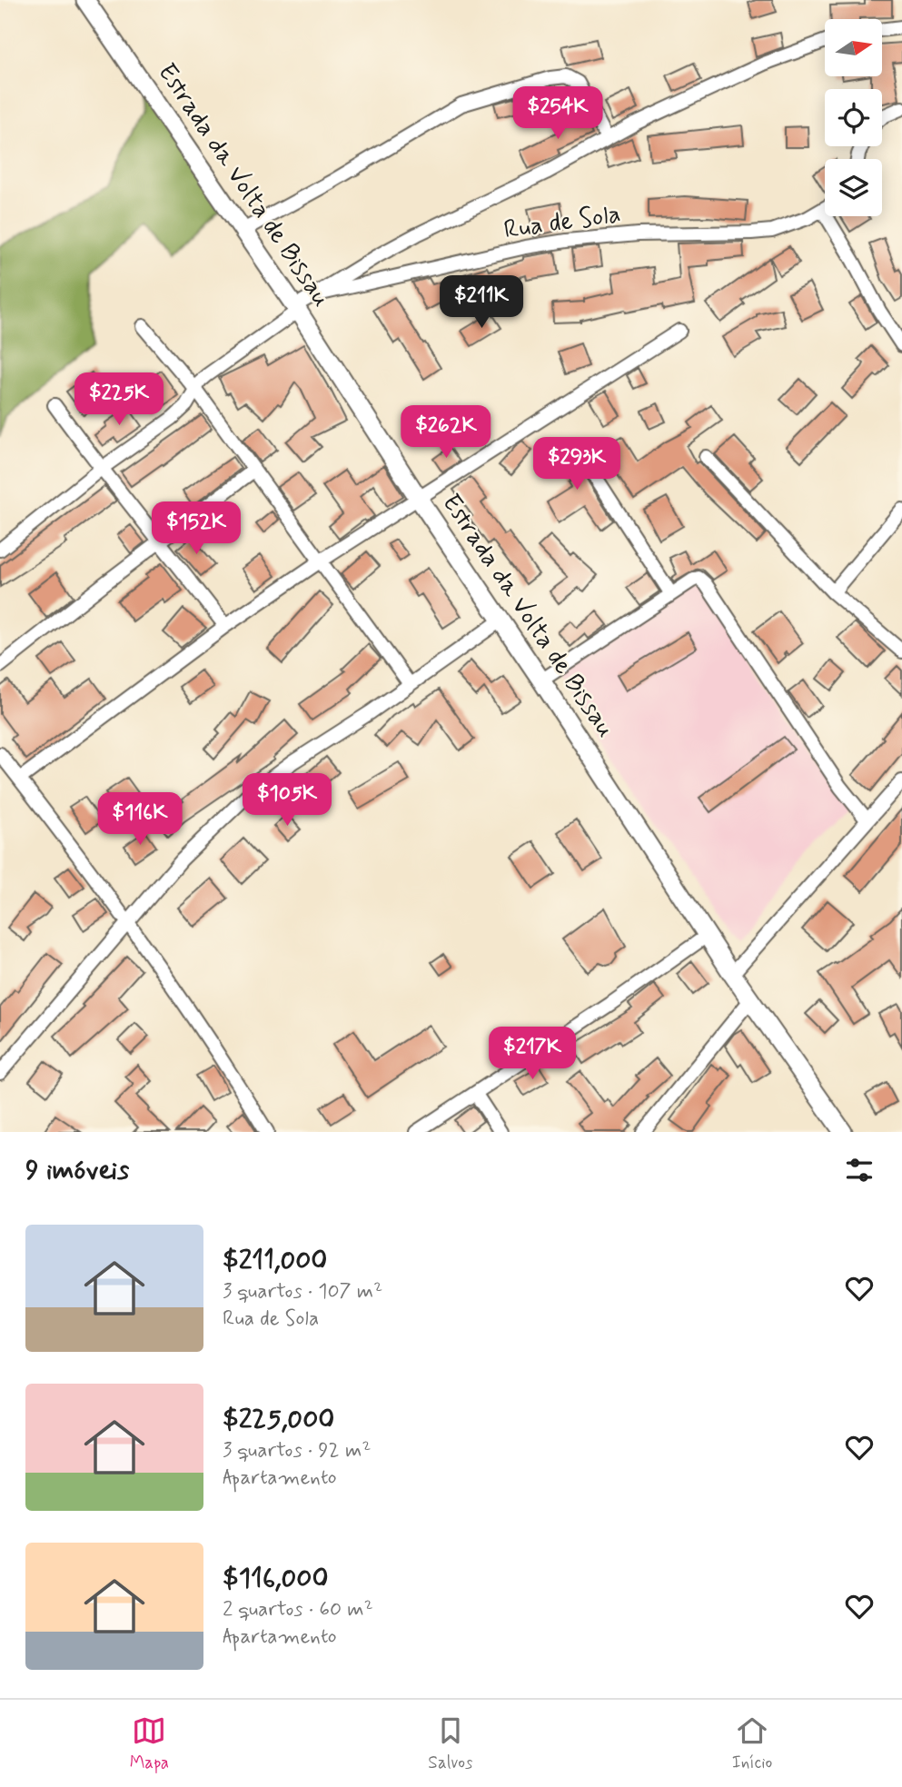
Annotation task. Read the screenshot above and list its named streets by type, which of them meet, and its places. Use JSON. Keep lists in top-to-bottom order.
{
  "streets": {
    "main road": ["Estrada da Volta de Bissau"],
    "street": ["Rua de Sola"]
  },
  "crossings": [
    ["Estrada da Volta de Bissau", "Rua de Sola"]
  ],
  "north": "right",
  "page": {
    "price": [
      "$254K",
      "$211K",
      "$225K",
      "$262K",
      "$293K",
      "$152K",
      "$105K",
      "$116K",
      "$217K"
    ],
    "heading": "9 imóveis",
    "list": [
      {
        "name": "$211,000",
        "note": "3 quartos · 107 m² · Rua de Sola"
      },
      {
        "name": "$225,000",
        "note": "3 quartos · 92 m² · Apartamento"
      },
      {
        "name": "$116,000",
        "note": "2 quartos · 60 m² · Apartamento"
      }
    ],
    "tabs": ["Mapa", "Salvos", "Início"]
  }
}
